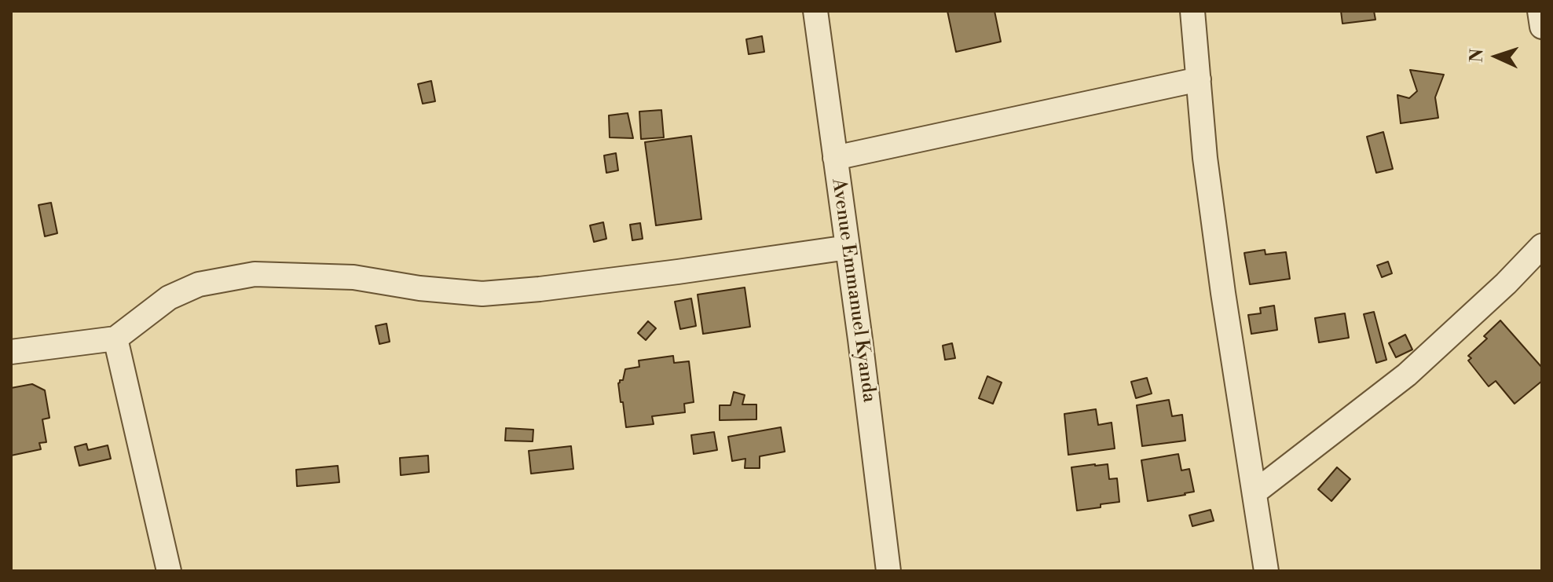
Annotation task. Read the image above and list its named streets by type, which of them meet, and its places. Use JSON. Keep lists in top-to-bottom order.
{
  "streets": {
    "street": ["Avenue Emmanuel Kyanda"]
  },
  "north": "left"
}
